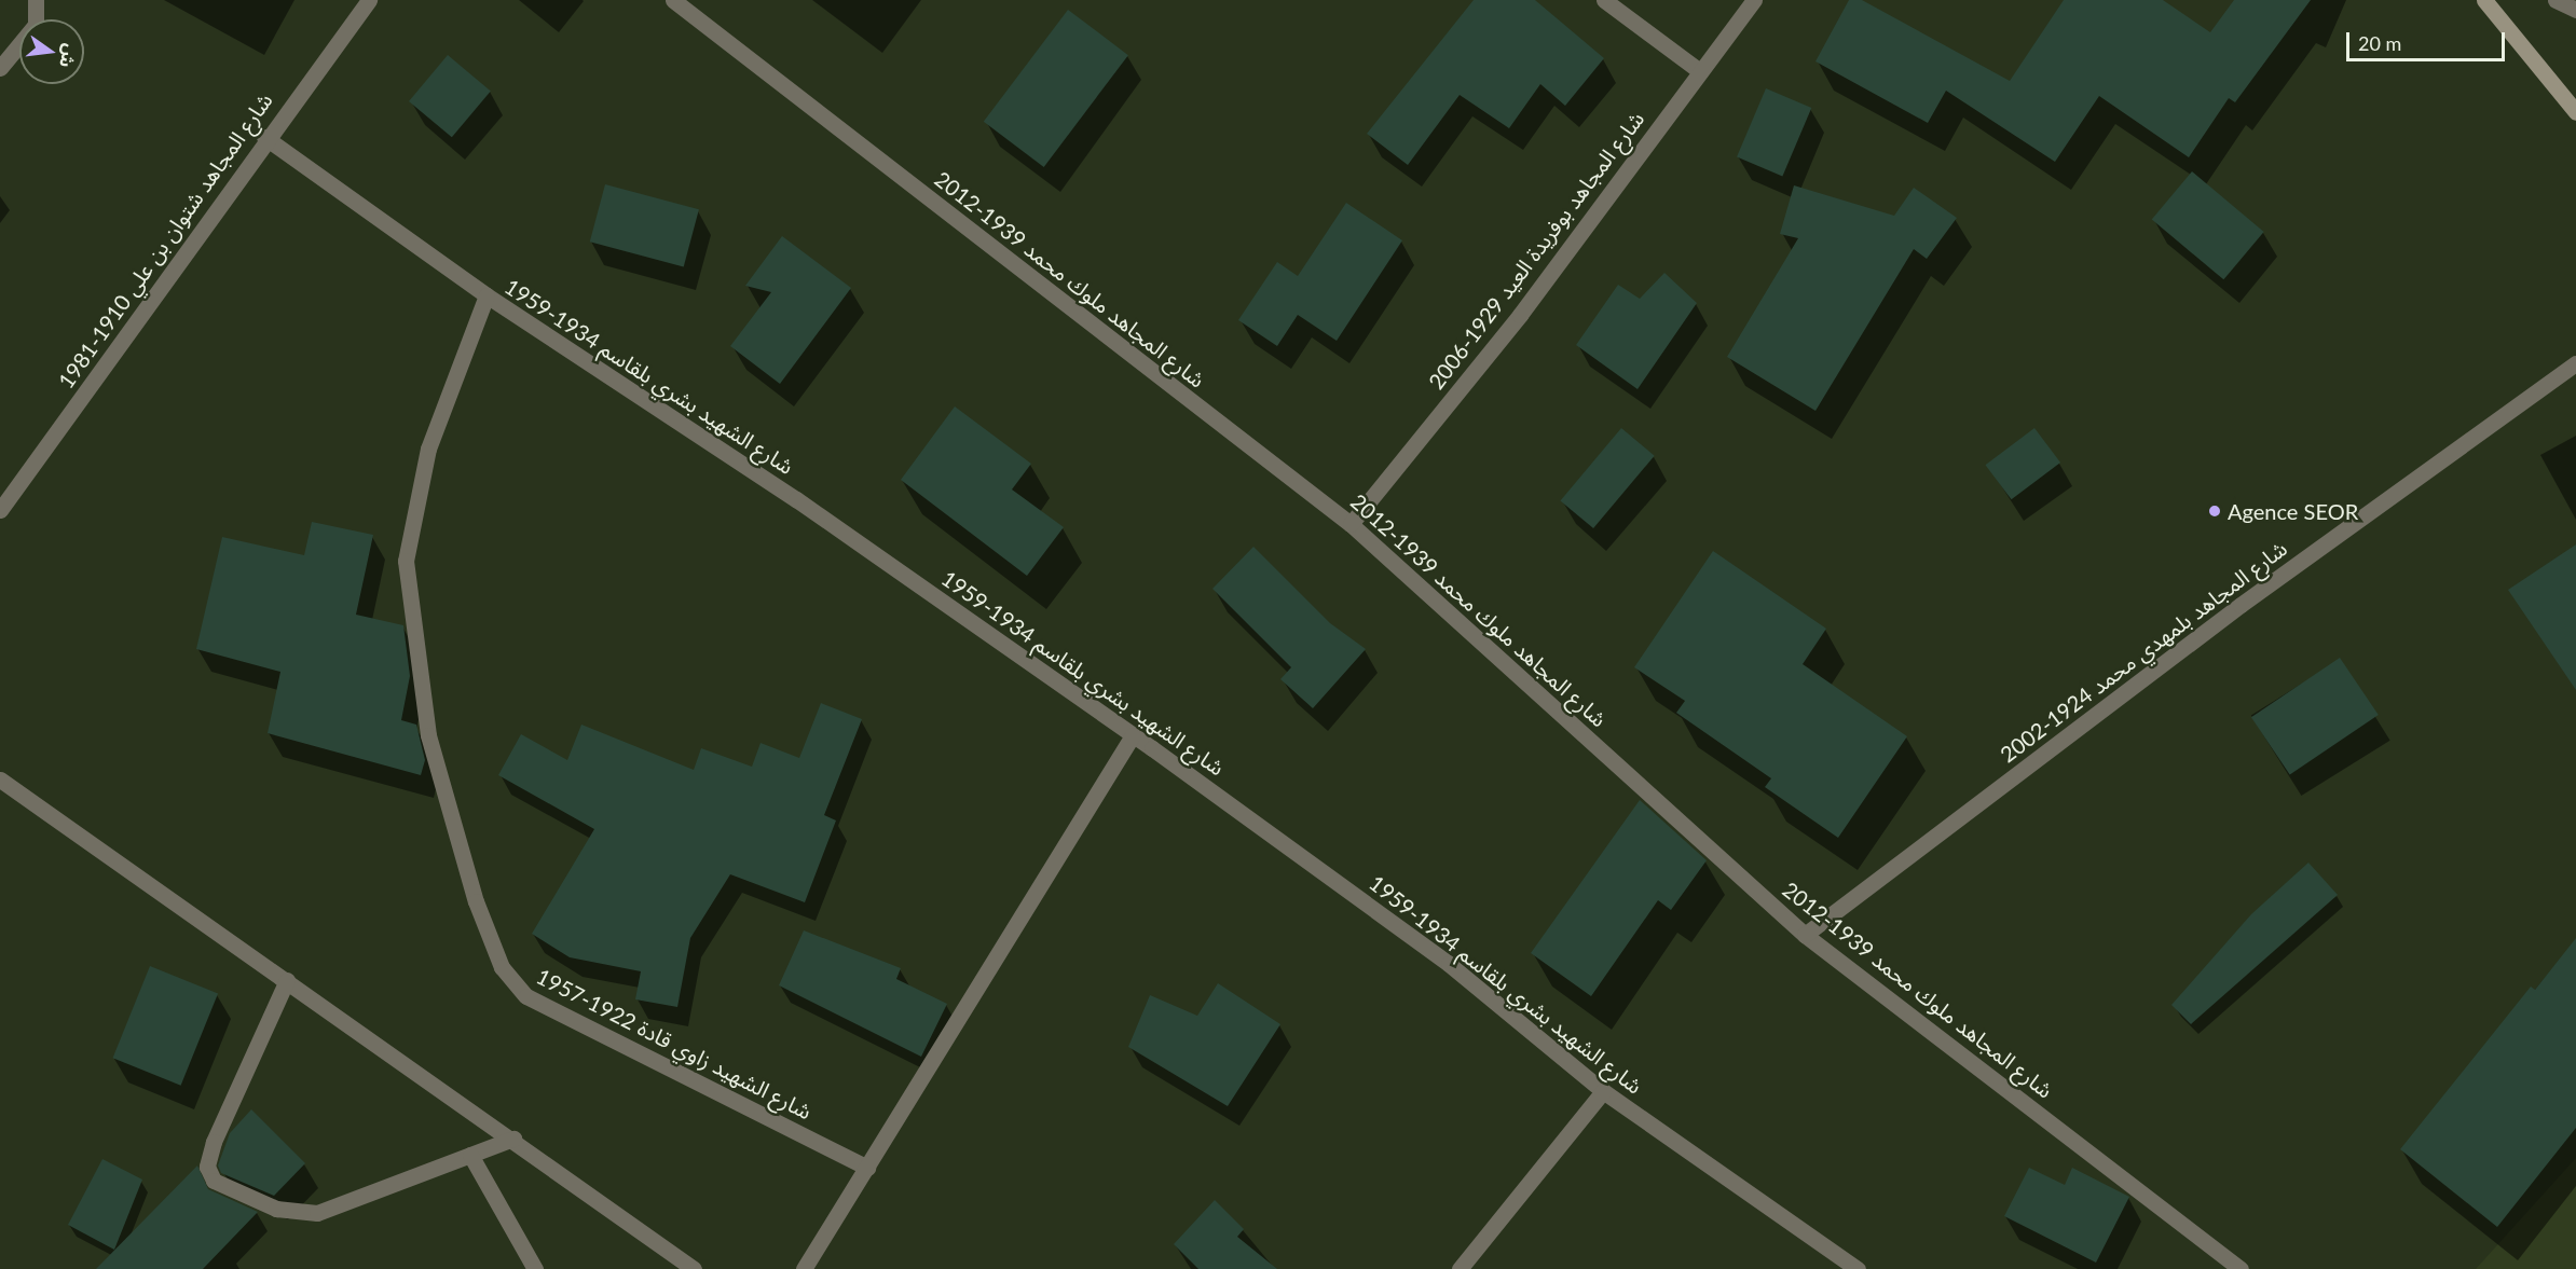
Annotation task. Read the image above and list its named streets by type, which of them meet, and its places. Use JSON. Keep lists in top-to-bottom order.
{
  "streets": {
    "street": [
      "شارع المجاهد شتوان بن علي 1910-1981",
      "شارع المجاهد بوفريدة العيد 1929-2006",
      "شارع المجاهد ملوك محمد 1939-2012",
      "شارع الشهيد بشري بلقاسم 1934-1959",
      "شارع المجاهد بلمهدي محمد 1924-2002",
      "شارع الشهيد زاوي قادة 1922-1957"
    ]
  },
  "crossings": [
    ["شارع المجاهد شتوان بن علي 1910-1981", "شارع الشهيد بشري بلقاسم 1934-1959"],
    ["شارع المجاهد بوفريدة العيد 1929-2006", "شارع المجاهد ملوك محمد 1939-2012"],
    ["شارع المجاهد ملوك محمد 1939-2012", "شارع المجاهد بلمهدي محمد 1924-2002"],
    ["شارع الشهيد بشري بلقاسم 1934-1959", "شارع الشهيد زاوي قادة 1922-1957"]
  ],
  "places": ["Agence SEOR"],
  "scale_bar": "20 m",
  "north": "right"
}
